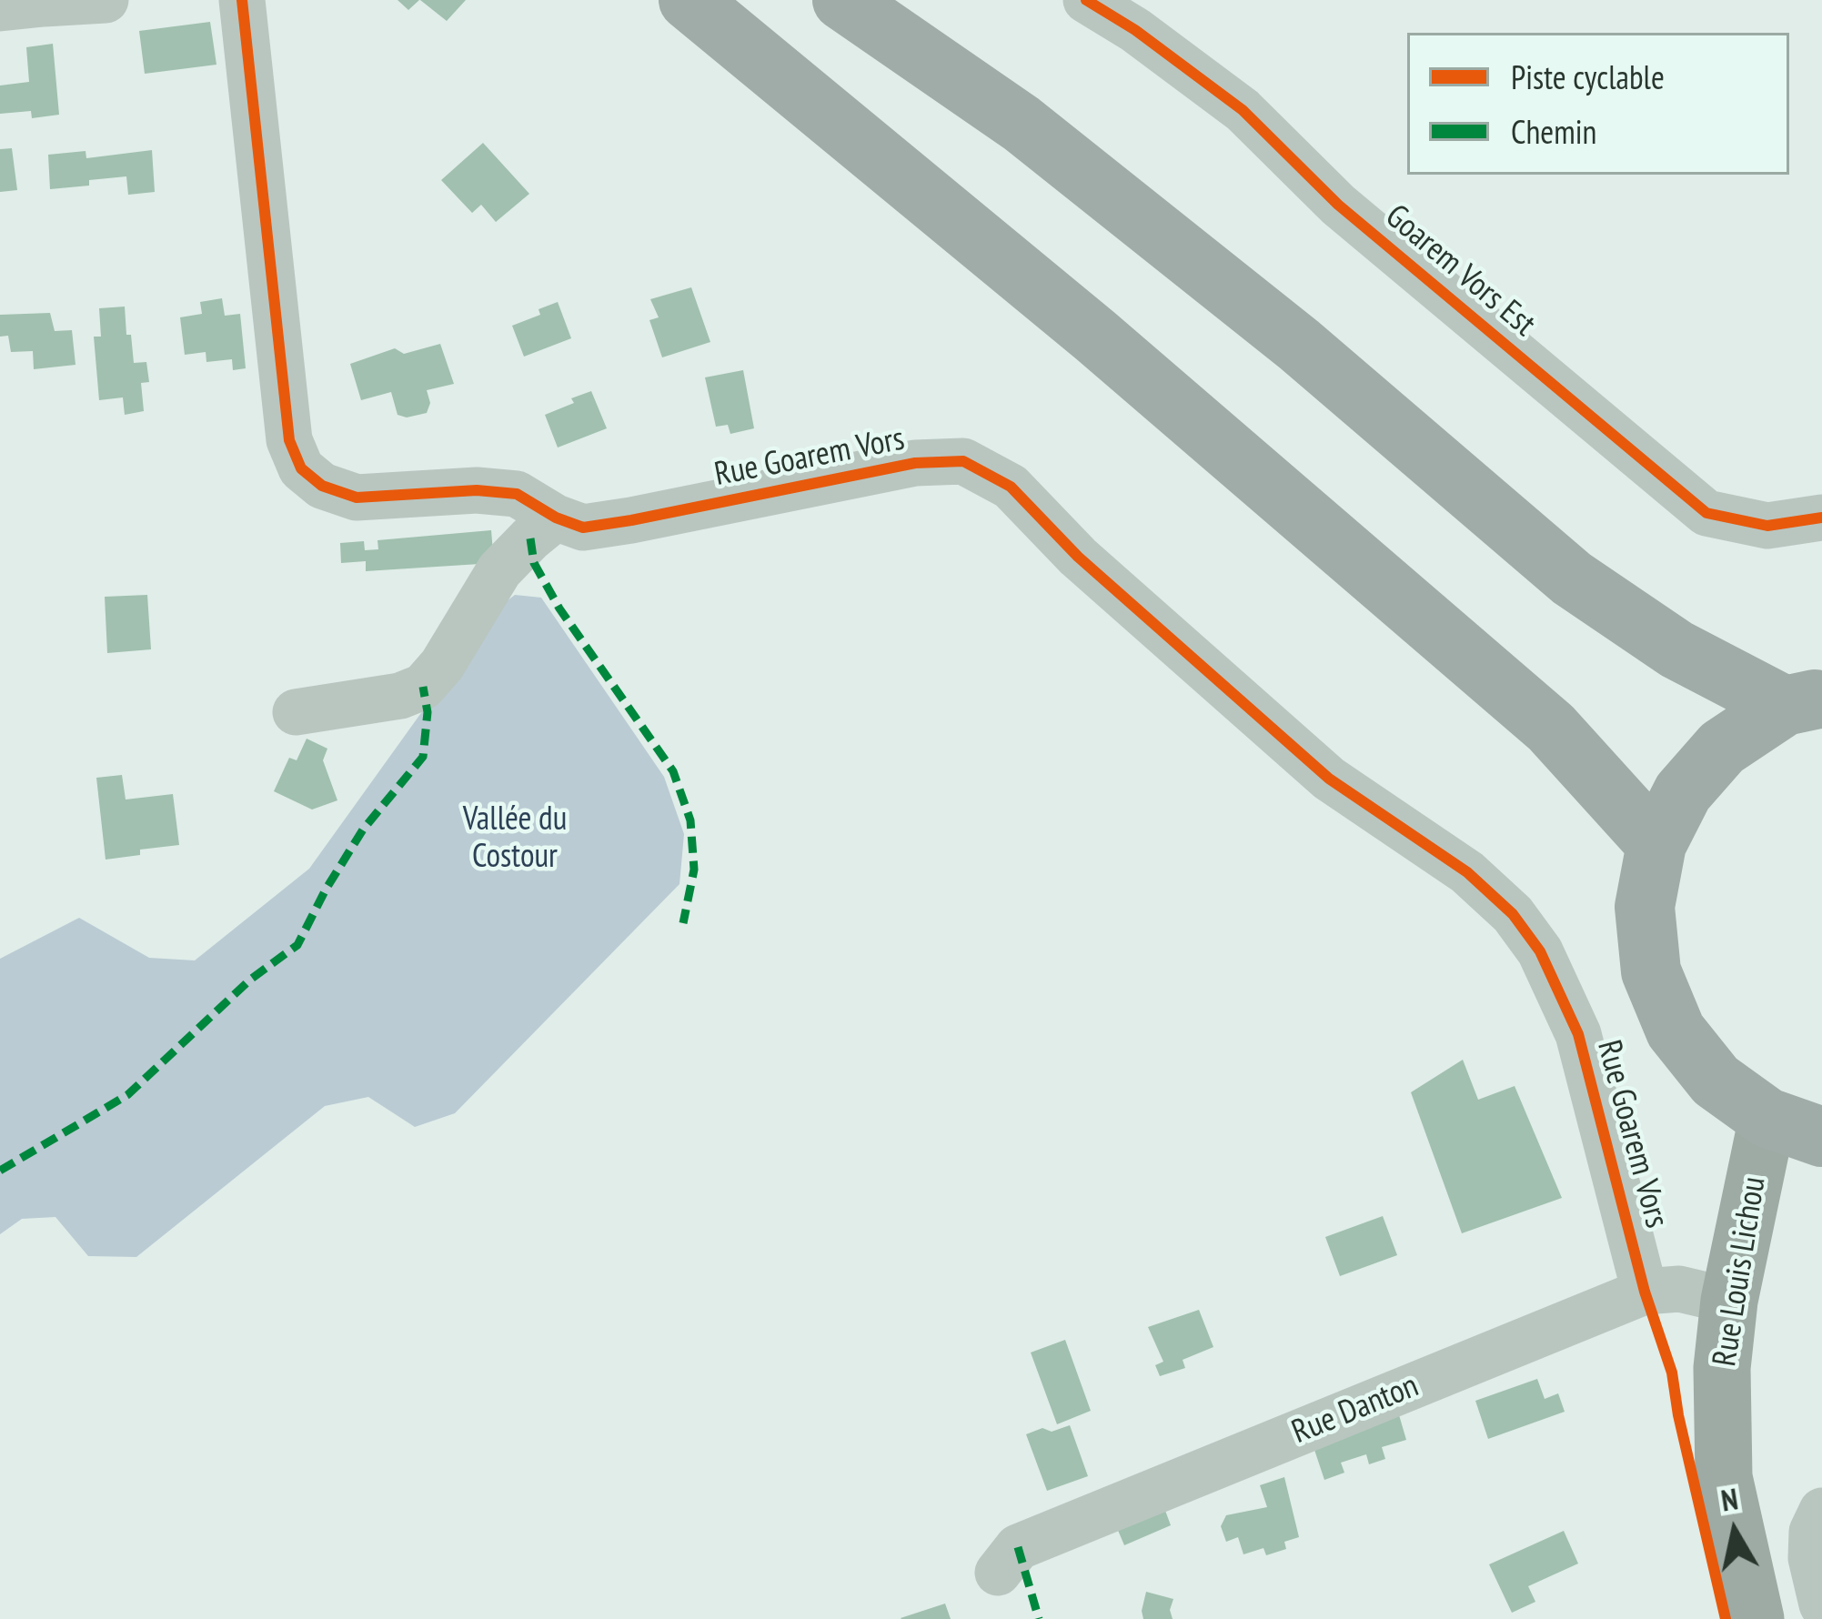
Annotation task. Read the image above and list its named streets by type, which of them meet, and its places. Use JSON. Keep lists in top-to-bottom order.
{
  "streets": {
    "main road": ["Rue Louis Lichou"],
    "street": ["Goarem Vors Est", "Rue Goarem Vors", "Rue Danton"]
  },
  "crossings": [
    ["Rue Goarem Vors", "Rue Danton"],
    ["Rue Louis Lichou", "Rue Danton"]
  ],
  "parks": ["Vallée du Costour"],
  "legend": ["Piste cyclable", "Chemin"],
  "north": "top"
}
